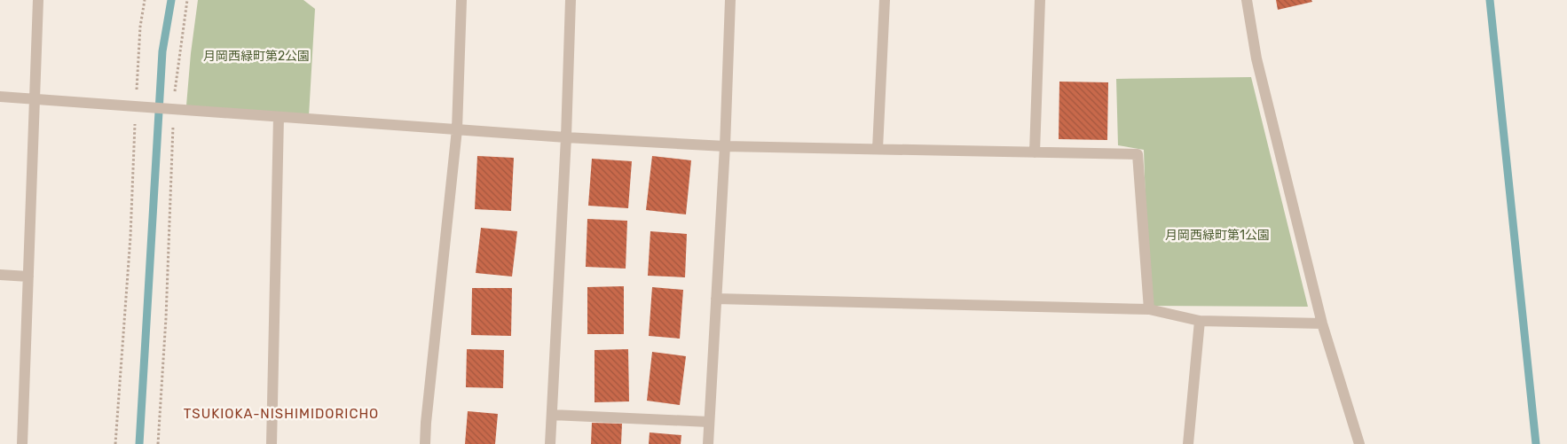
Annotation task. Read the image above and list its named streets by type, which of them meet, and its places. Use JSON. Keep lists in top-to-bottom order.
{
  "districts": ["TSUKIOKA-NISHIMIDORICHO"],
  "parks": ["月岡西緑町第2公園", "月岡西緑町第1公園"]
}
